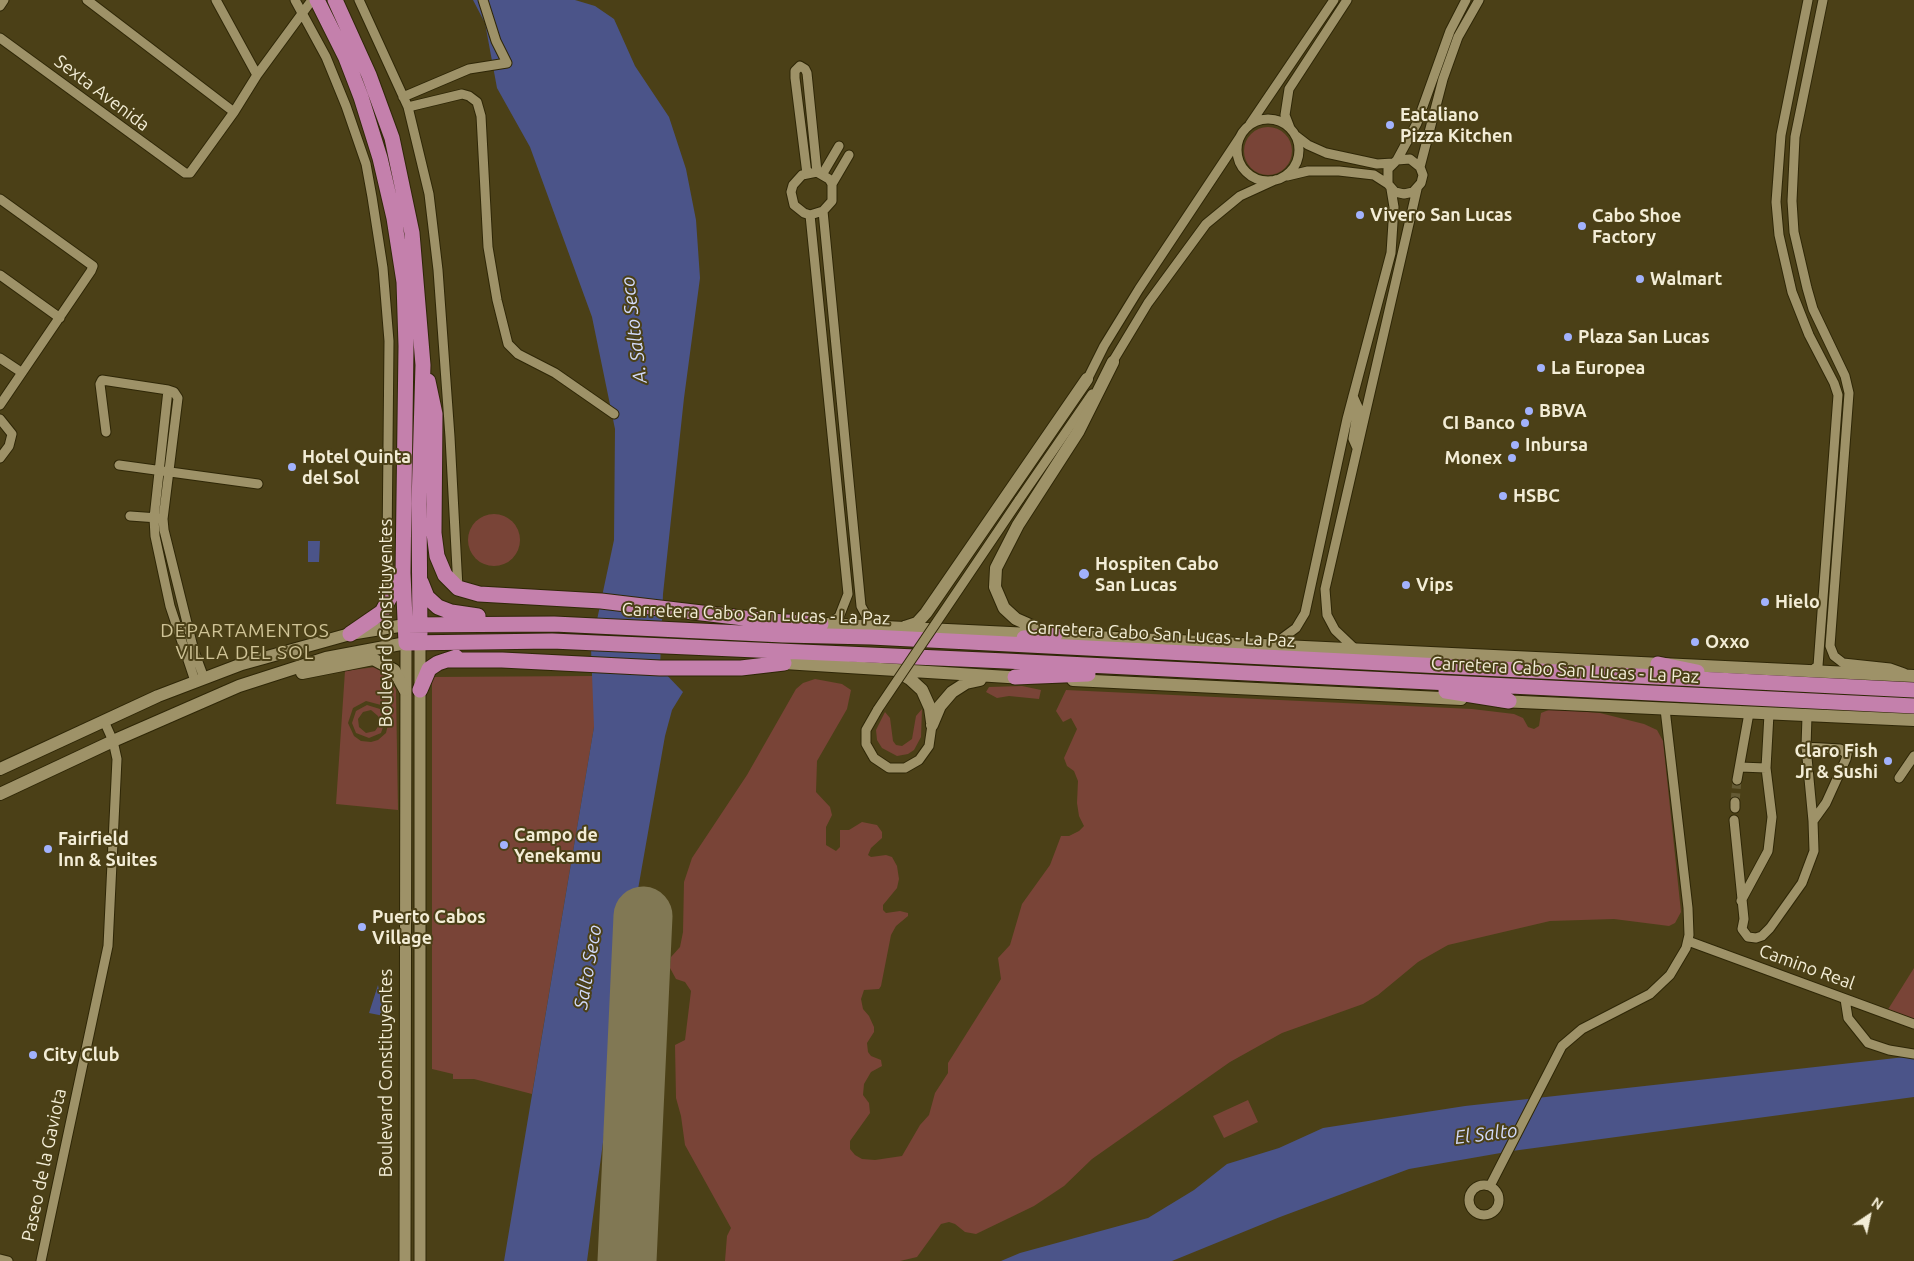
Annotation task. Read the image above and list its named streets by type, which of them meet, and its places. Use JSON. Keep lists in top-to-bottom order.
{
  "streets": {
    "highway": ["Carretera Cabo San Lucas - La Paz", "Boulevard Constituyentes"],
    "street": ["Sexta Avenida", "Camino Real", "Paseo de la Gaviota"]
  },
  "crossings": [
    ["Carretera Cabo San Lucas - La Paz", "Boulevard Constituyentes"]
  ],
  "districts": ["DEPARTAMENTOS VILLA DEL SOL"],
  "water": ["A. Salto Seco", "Salto Seco", "El Salto"],
  "places": [
    "Eataliano Pizza Kitchen",
    "Vivero San Lucas",
    "Cabo Shoe Factory",
    "Walmart",
    "Plaza San Lucas",
    "La Europea",
    "BBVA",
    "CI Banco",
    "Inbursa",
    "Monex",
    "Hotel Quinta del Sol",
    "HSBC",
    "Hospiten Cabo San Lucas",
    "Vips",
    "Hielo",
    "Oxxo",
    "Claro Fish Jr & Sushi",
    "Campo de Yenekamu",
    "Fairfield Inn & Suites",
    "Puerto Cabos Village",
    "City Club"
  ],
  "north": "top right"
}
